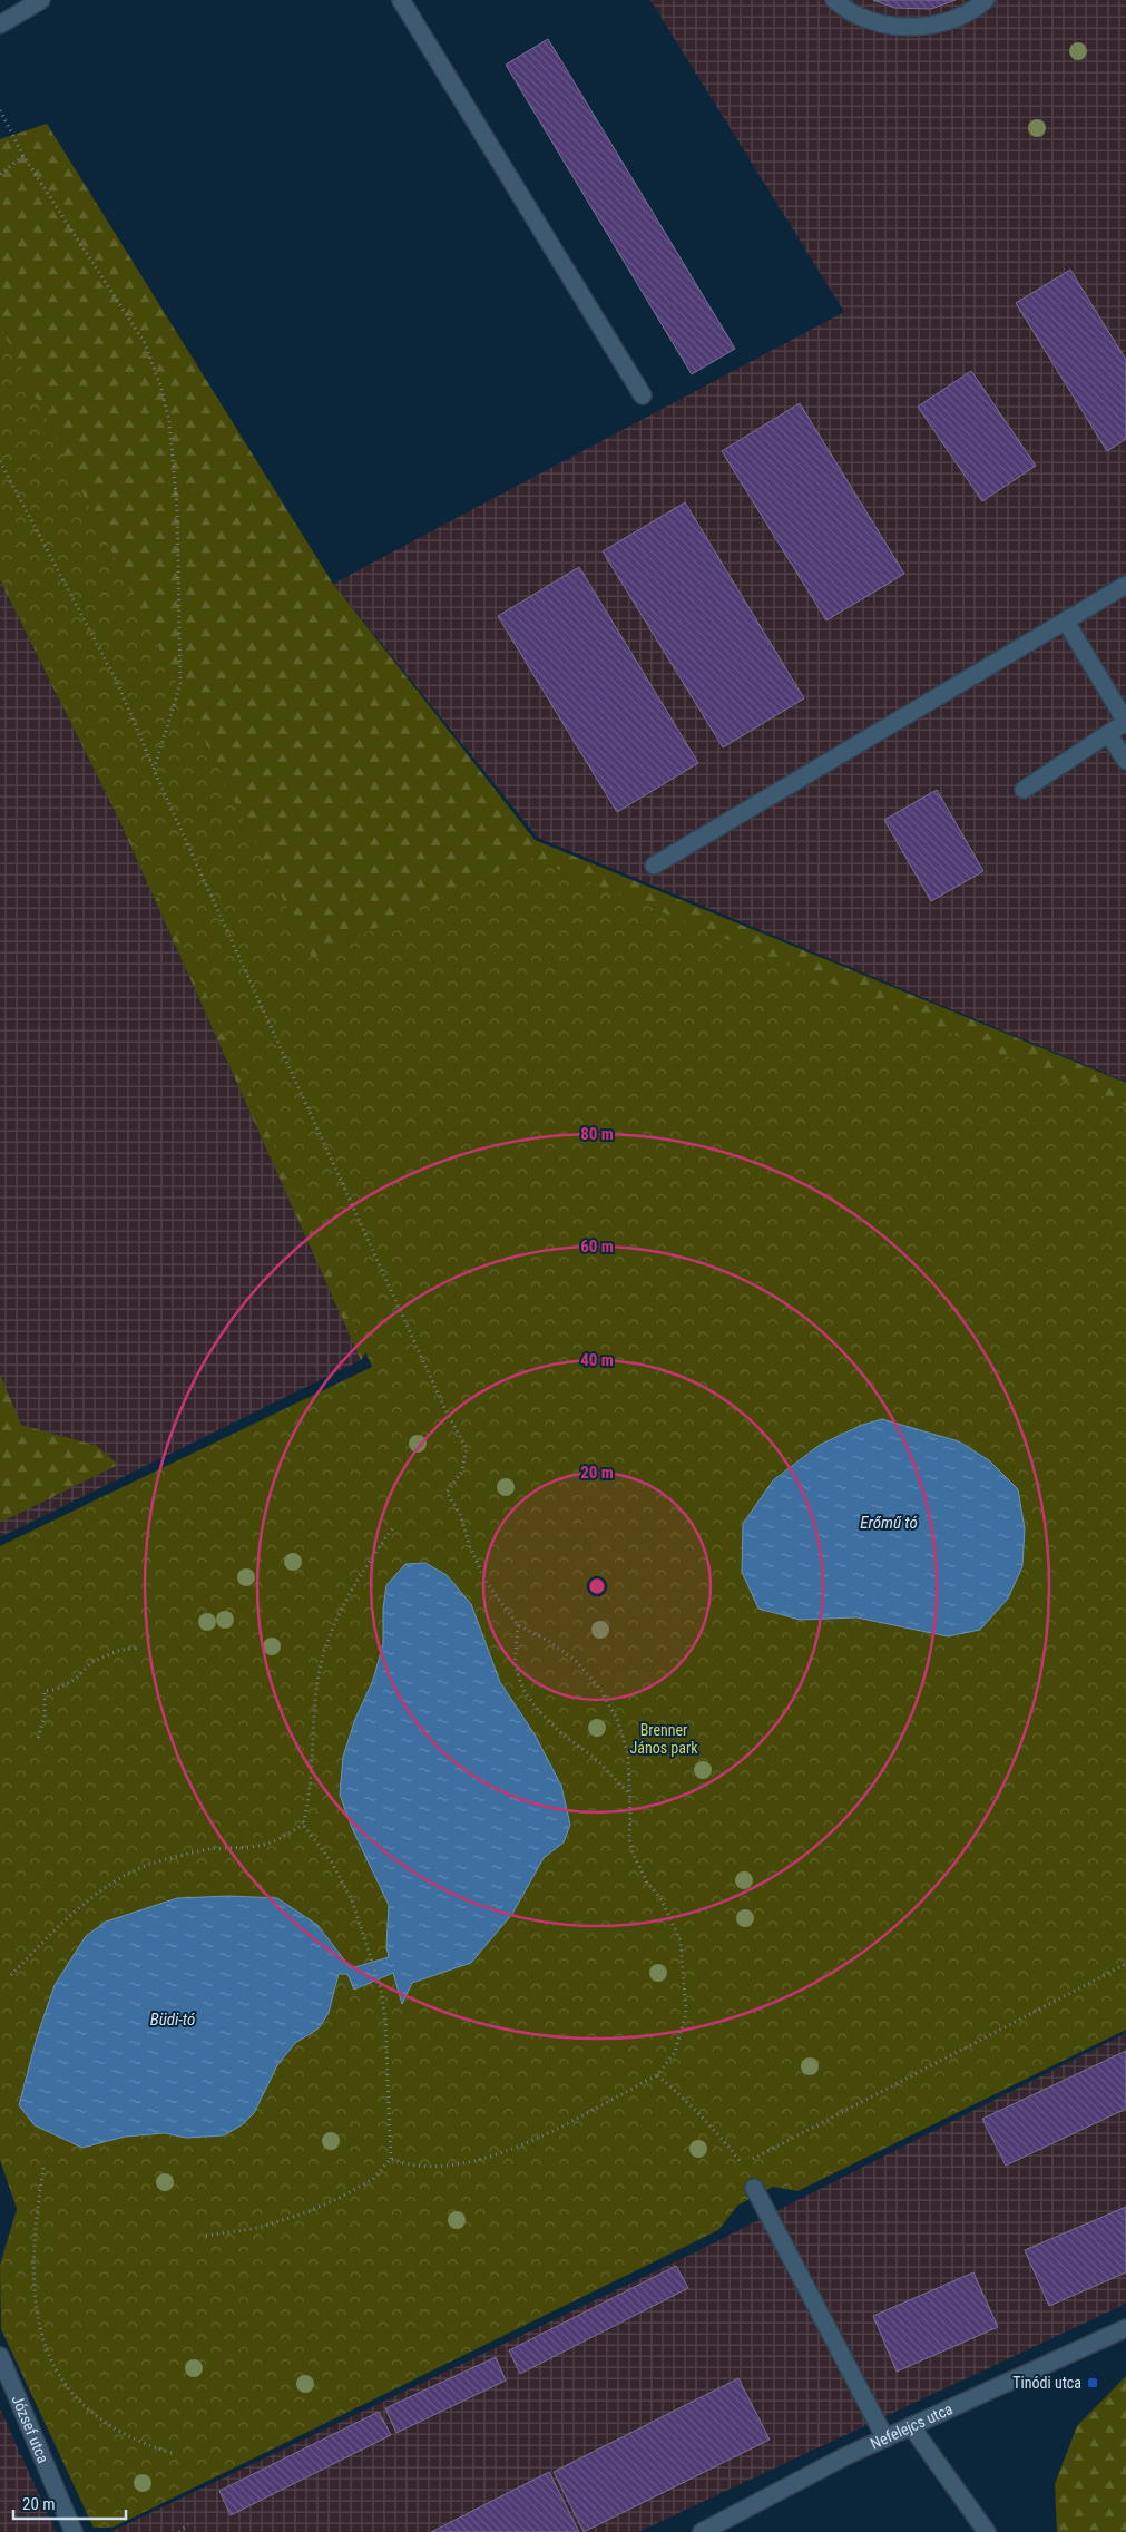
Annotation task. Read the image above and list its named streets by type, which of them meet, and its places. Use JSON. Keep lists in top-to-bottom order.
{
  "streets": {
    "street": ["Nefelejcs utca", "József utca"]
  },
  "water": ["Erőmű tó", "Büdi-tó"],
  "parks": ["Brenner János park"],
  "places": {
    "transit": ["Tinódi utca"]
  },
  "scale_bar": "20 m",
  "rings": [
    "80 m",
    "60 m",
    "40 m",
    "20 m"
  ]
}
